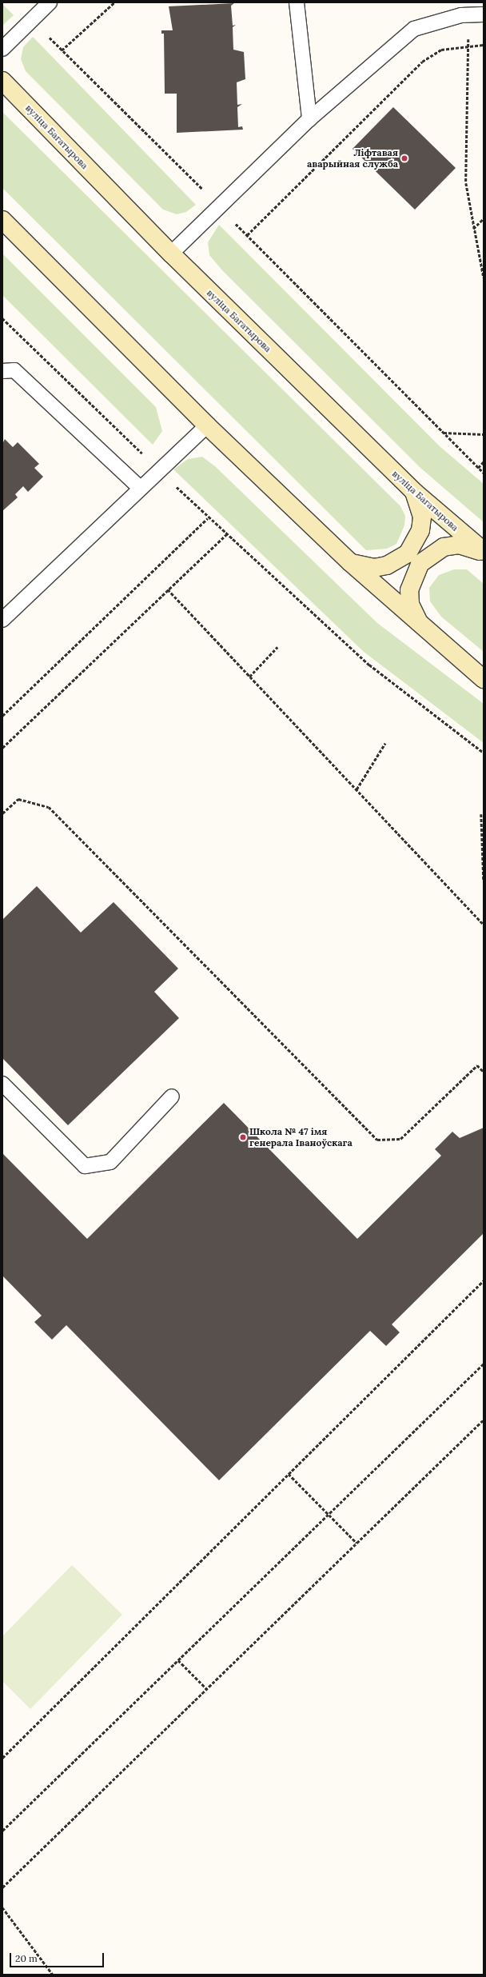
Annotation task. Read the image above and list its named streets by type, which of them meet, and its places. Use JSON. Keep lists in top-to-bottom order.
{
  "streets": {
    "street": ["вуліца Багатырова"]
  },
  "places": ["Ліфтавая аварыйная служба", "Школа № 47 імя генерала Іваноўскага"],
  "scale_bar": "20 m"
}
